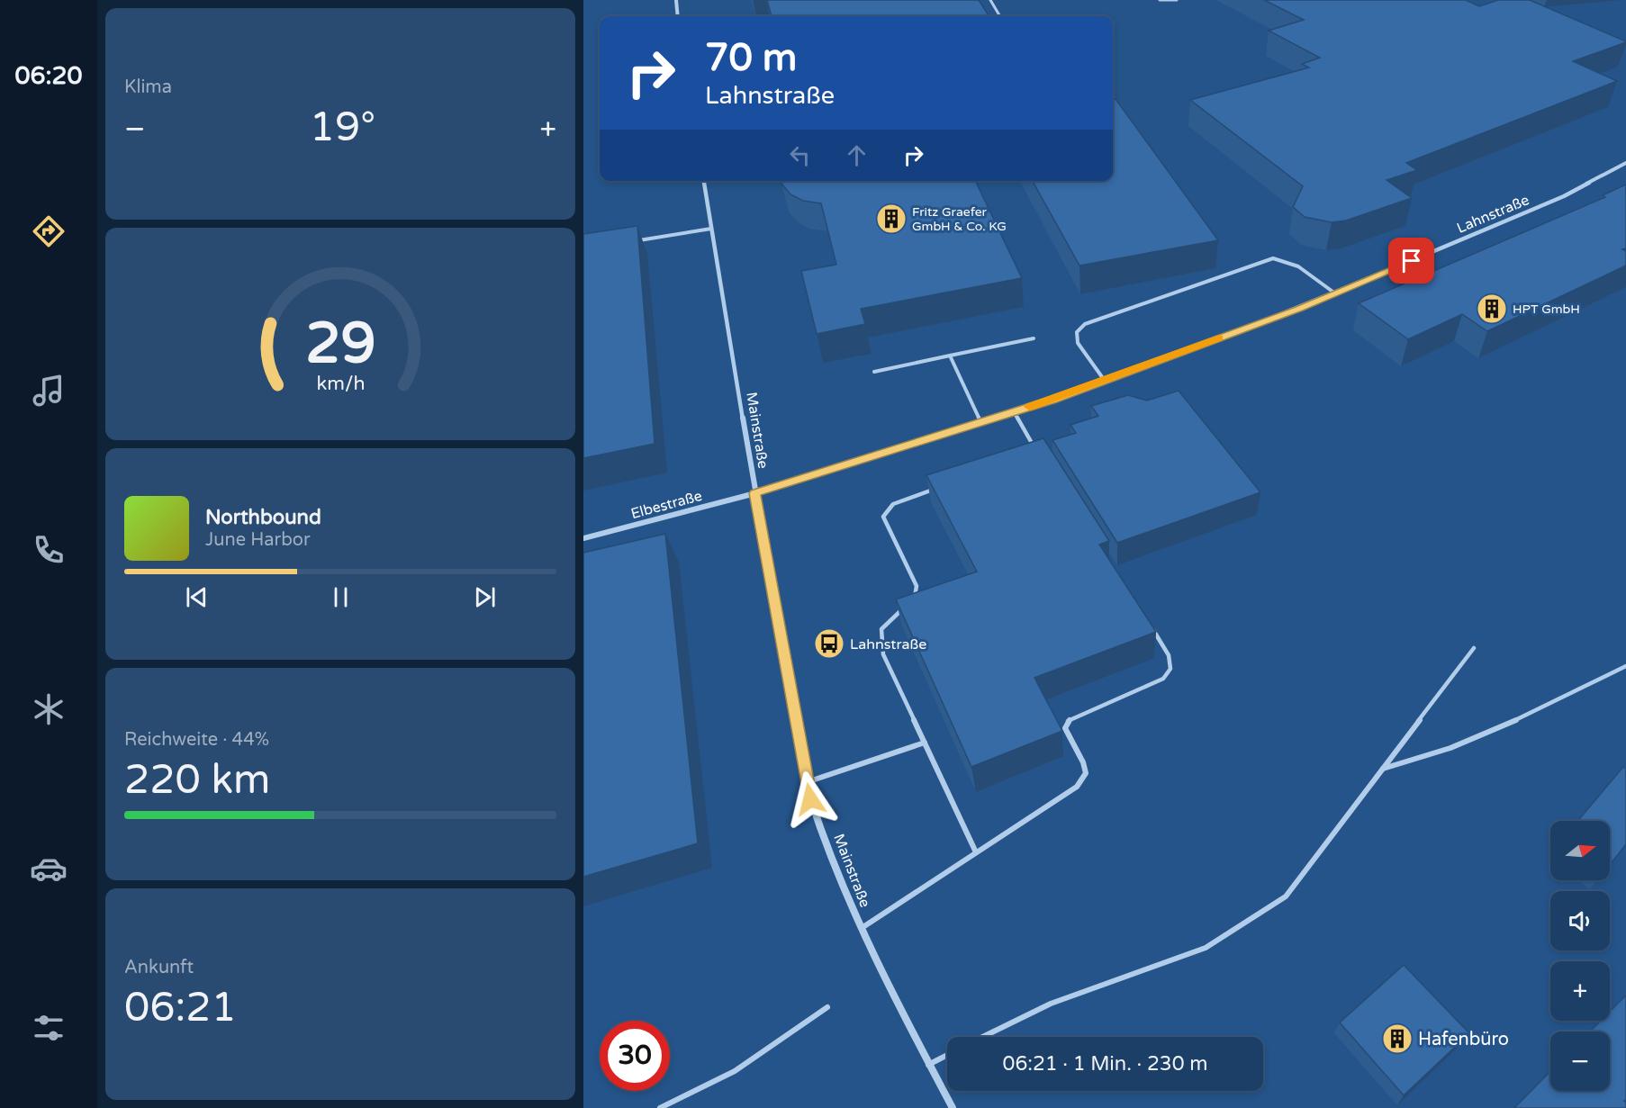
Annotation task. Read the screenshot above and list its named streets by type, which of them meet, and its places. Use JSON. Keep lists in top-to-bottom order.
{
  "streets": {
    "street": ["Lahnstraße", "Mainstraße", "Elbestraße"]
  },
  "crossings": [
    ["Lahnstraße", "Mainstraße"],
    ["Lahnstraße", "Elbestraße"],
    ["Mainstraße", "Elbestraße"]
  ],
  "places": {
    "building": ["Fritz Graefer GmbH & Co. KG", "HPT GmbH", "Hafenbüro"],
    "bus stop": ["Lahnstraße"]
  },
  "north": "right",
  "page": {
    "tabs": "06:20",
    "tile": [
      "Klima",
      ["Reichweite · 44%", "220 km"],
      ["Ankunft", "06:21"]
    ],
    "turn": ["70 m", "Lahnstraße"],
    "heat": ["−", "19°", "+"],
    "song": ["Northbound", "June Harbor"],
    "map_buttons": ["+", "−"],
    "limit": "30",
    "trip": "06:21 · 1 Min. · 230 m",
    "gauge": ["29", "km/h"]
  }
}
